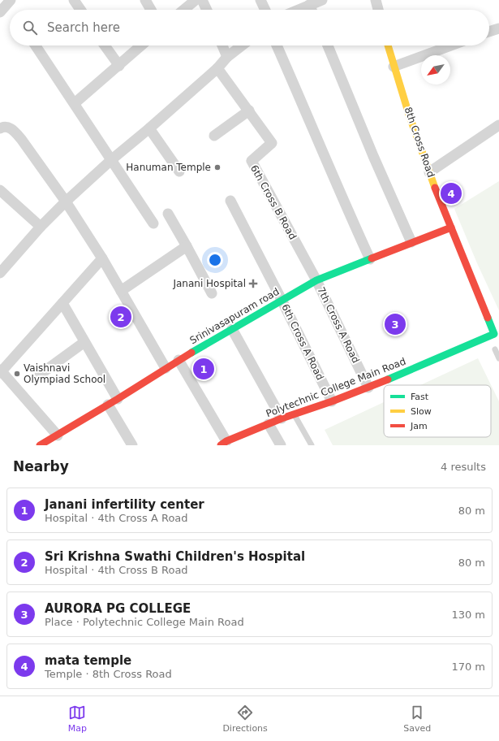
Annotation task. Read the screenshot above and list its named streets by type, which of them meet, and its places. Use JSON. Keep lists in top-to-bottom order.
{
  "streets": {
    "street": [
      "8th Cross Road",
      "6th Cross B Road",
      "Srinivasapuram road",
      "7th Cross A Road",
      "6th Cross A Road",
      "Polytechnic College Main Road"
    ]
  },
  "crossings": [
    ["8th Cross Road", "Srinivasapuram road"],
    ["8th Cross Road", "Polytechnic College Main Road"],
    ["6th Cross B Road", "Srinivasapuram road"],
    ["6th Cross B Road", "7th Cross A Road"],
    ["Srinivasapuram road", "7th Cross A Road"],
    ["Srinivasapuram road", "6th Cross A Road"],
    ["7th Cross A Road", "Polytechnic College Main Road"],
    ["6th Cross A Road", "Polytechnic College Main Road"]
  ],
  "places": {
    "other": ["Hanuman Temple", "Vaishnavi Olympiad School"],
    "health": ["Janani Hospital"]
  },
  "legend": ["Fast", "Slow", "Jam"],
  "north": "bottom left",
  "page": {
    "search": "Search here",
    "pins": [
      "4",
      "2",
      "3",
      "1"
    ],
    "heading": ["Nearby", "4 results"],
    "list": [
      {
        "mark": "1",
        "name": "Janani infertility center",
        "note": "Hospital · 4th Cross A Road",
        "value": "80 m"
      },
      {
        "mark": "2",
        "name": "Sri Krishna Swathi Children's Hospital",
        "note": "Hospital · 4th Cross B Road",
        "value": "80 m"
      },
      {
        "mark": "3",
        "name": "AURORA PG COLLEGE",
        "note": "Place · Polytechnic College Main Road",
        "value": "130 m"
      },
      {
        "mark": "4",
        "name": "mata temple",
        "note": "Temple · 8th Cross Road",
        "value": "170 m"
      }
    ],
    "nav": ["Map", "Directions", "Saved"]
  }
}
